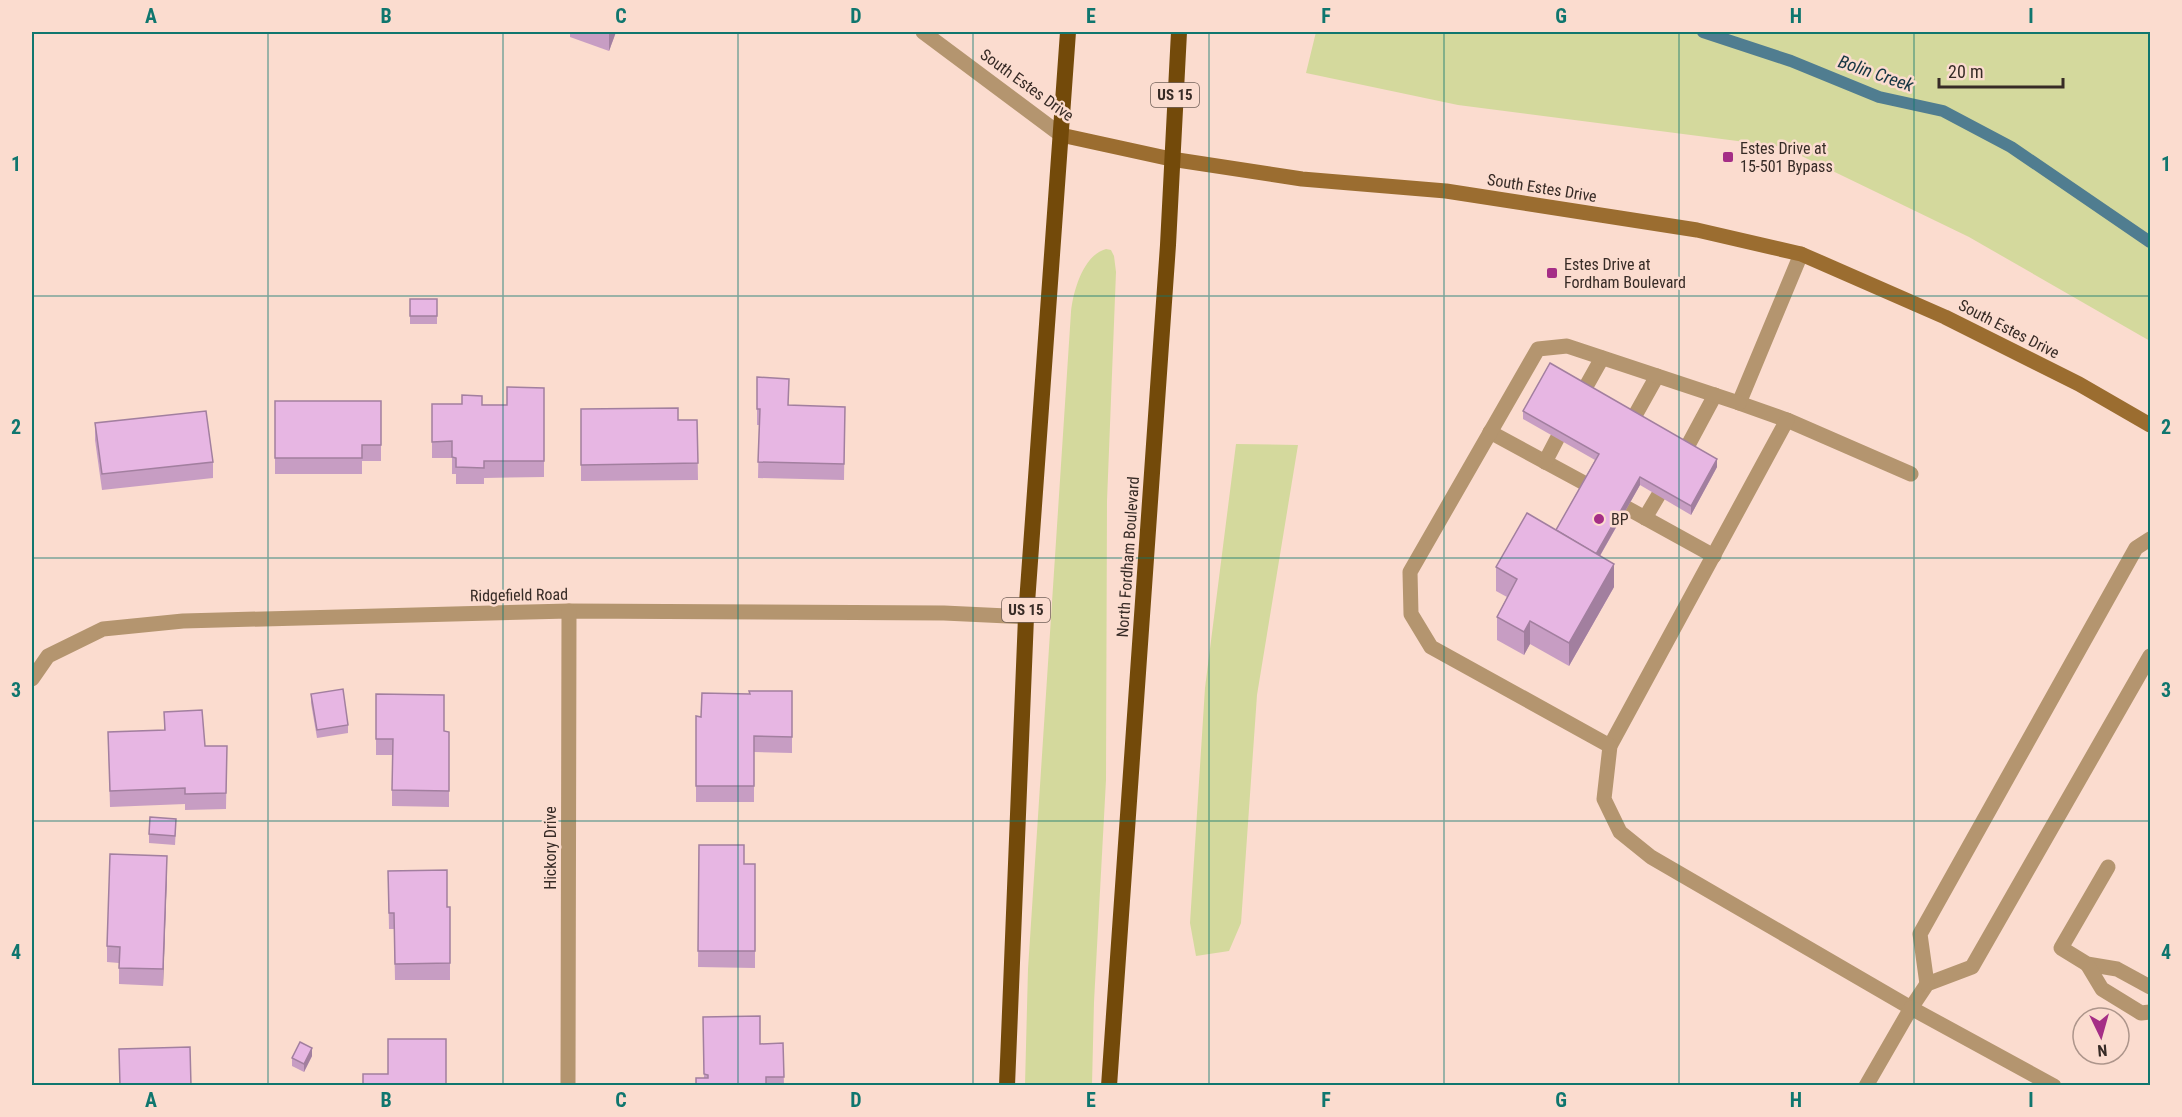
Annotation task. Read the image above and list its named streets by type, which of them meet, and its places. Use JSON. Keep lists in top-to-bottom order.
{
  "streets": {
    "highway": ["US 15", "North Fordham Boulevard"],
    "main road": ["South Estes Drive"],
    "street": ["Ridgefield Road", "Hickory Drive"]
  },
  "crossings": [
    ["South Estes Drive", "US 15"],
    ["South Estes Drive", "North Fordham Boulevard"],
    ["US 15", "Ridgefield Road"],
    ["Ridgefield Road", "Hickory Drive"]
  ],
  "water": ["Bolin Creek"],
  "places": {
    "transit": ["Estes Drive at 15-501 Bypass", "Estes Drive at Fordham Boulevard"],
    "other": ["BP"]
  },
  "scale_bar": "20 m",
  "north": "bottom",
  "grid": {
    "columns": [
      "A",
      "B",
      "C",
      "D",
      "E",
      "F",
      "G",
      "H",
      "I"
    ],
    "rows": [
      "1",
      "2",
      "3",
      "4"
    ]
  }
}
